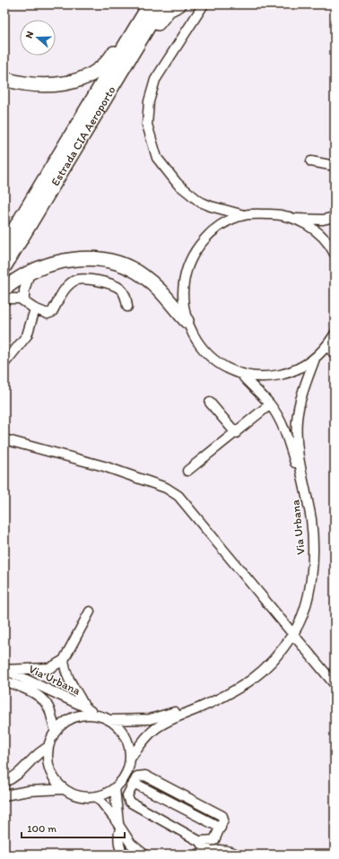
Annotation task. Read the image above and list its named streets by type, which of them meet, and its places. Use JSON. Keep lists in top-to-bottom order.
{
  "streets": {
    "highway": ["Estrada CIA Aeroporto"],
    "street": ["Via Urbana"]
  },
  "scale_bar": "100 m",
  "north": "left"
}
